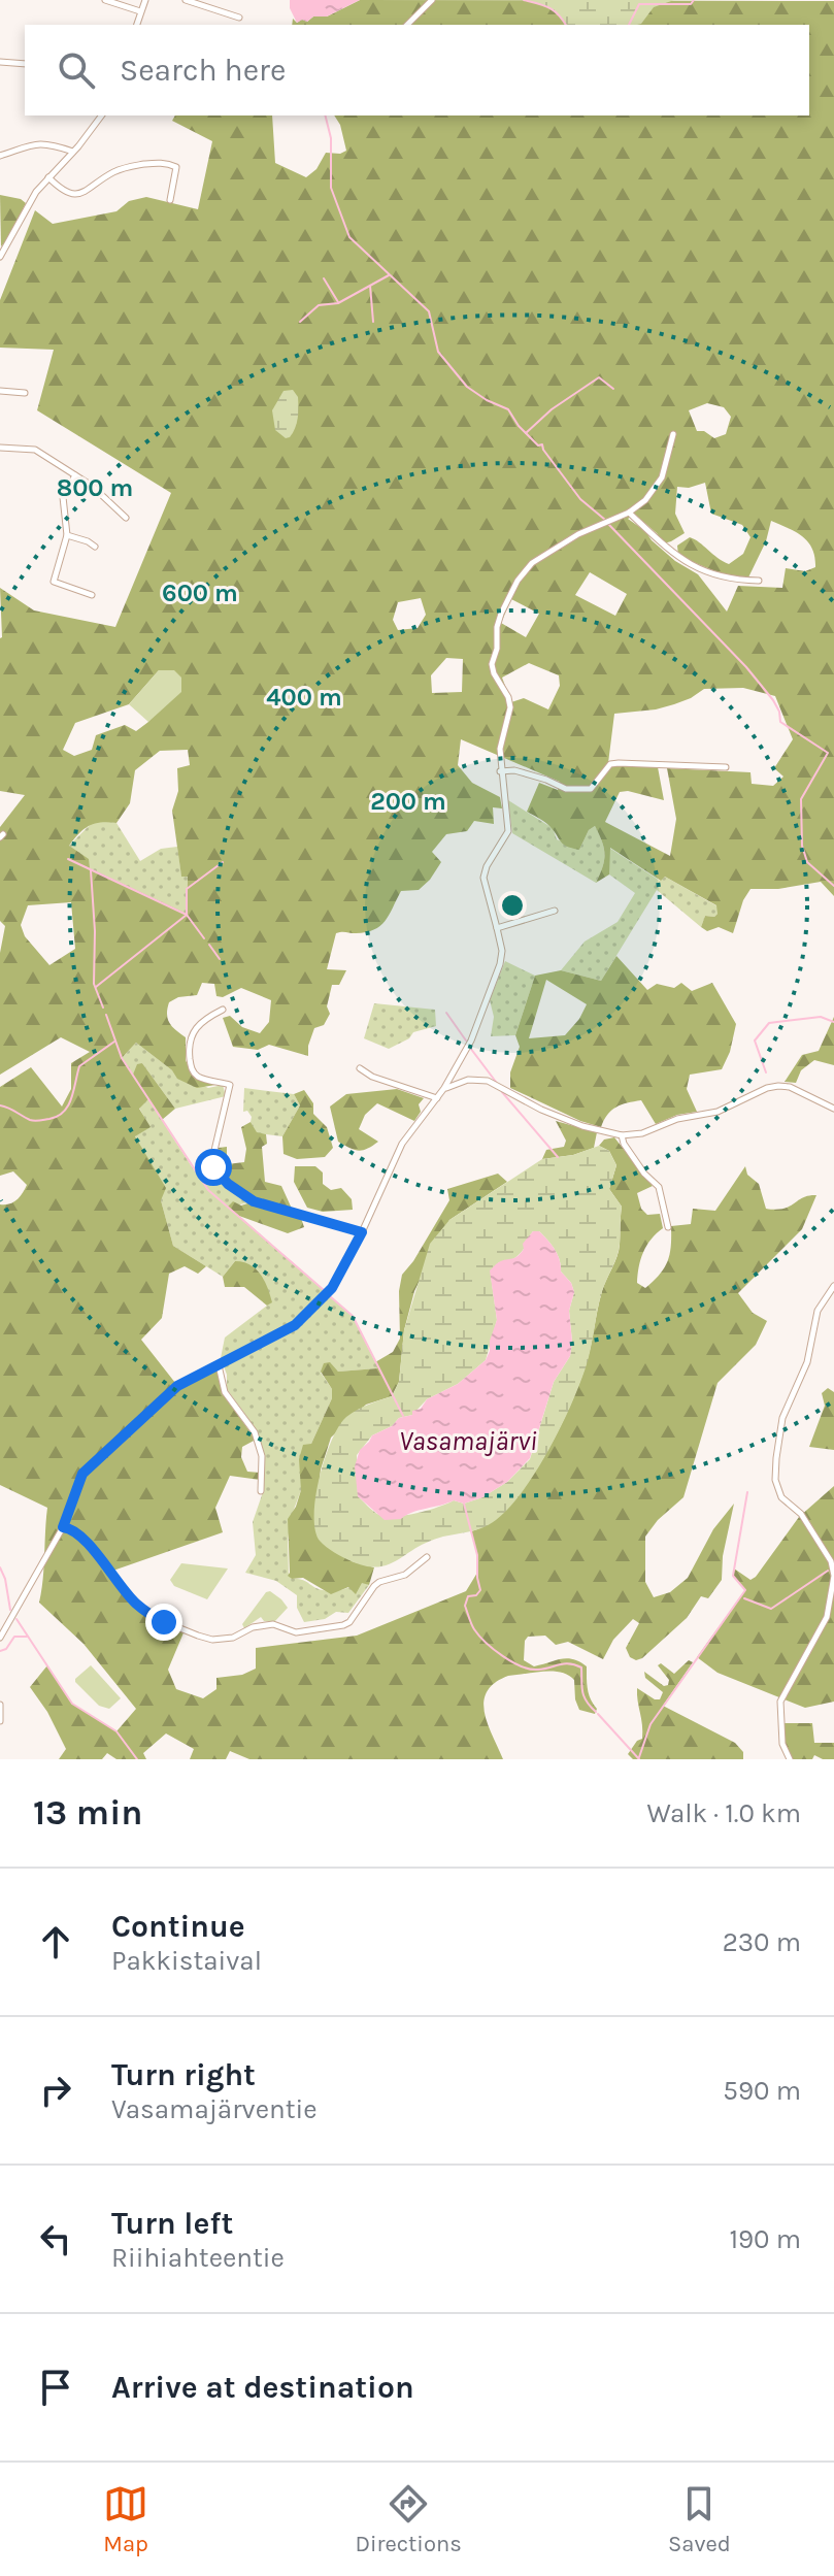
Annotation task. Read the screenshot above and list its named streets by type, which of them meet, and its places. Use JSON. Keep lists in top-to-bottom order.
{
  "water": ["Vasamajärvi"],
  "page": {
    "search": "Search here",
    "heading": ["13 min", "Walk · 1.0 km"],
    "list": [
      ["Continue", "Pakkistaival", "230 m"],
      ["Turn right", "Vasamajärventie", "590 m"],
      ["Turn left", "Riihiahteentie", "190 m"],
      "Arrive at destination"
    ],
    "nav": ["Map", "Directions", "Saved"]
  },
  "rings": [
    "800 m",
    "600 m",
    "400 m",
    "200 m"
  ]
}
